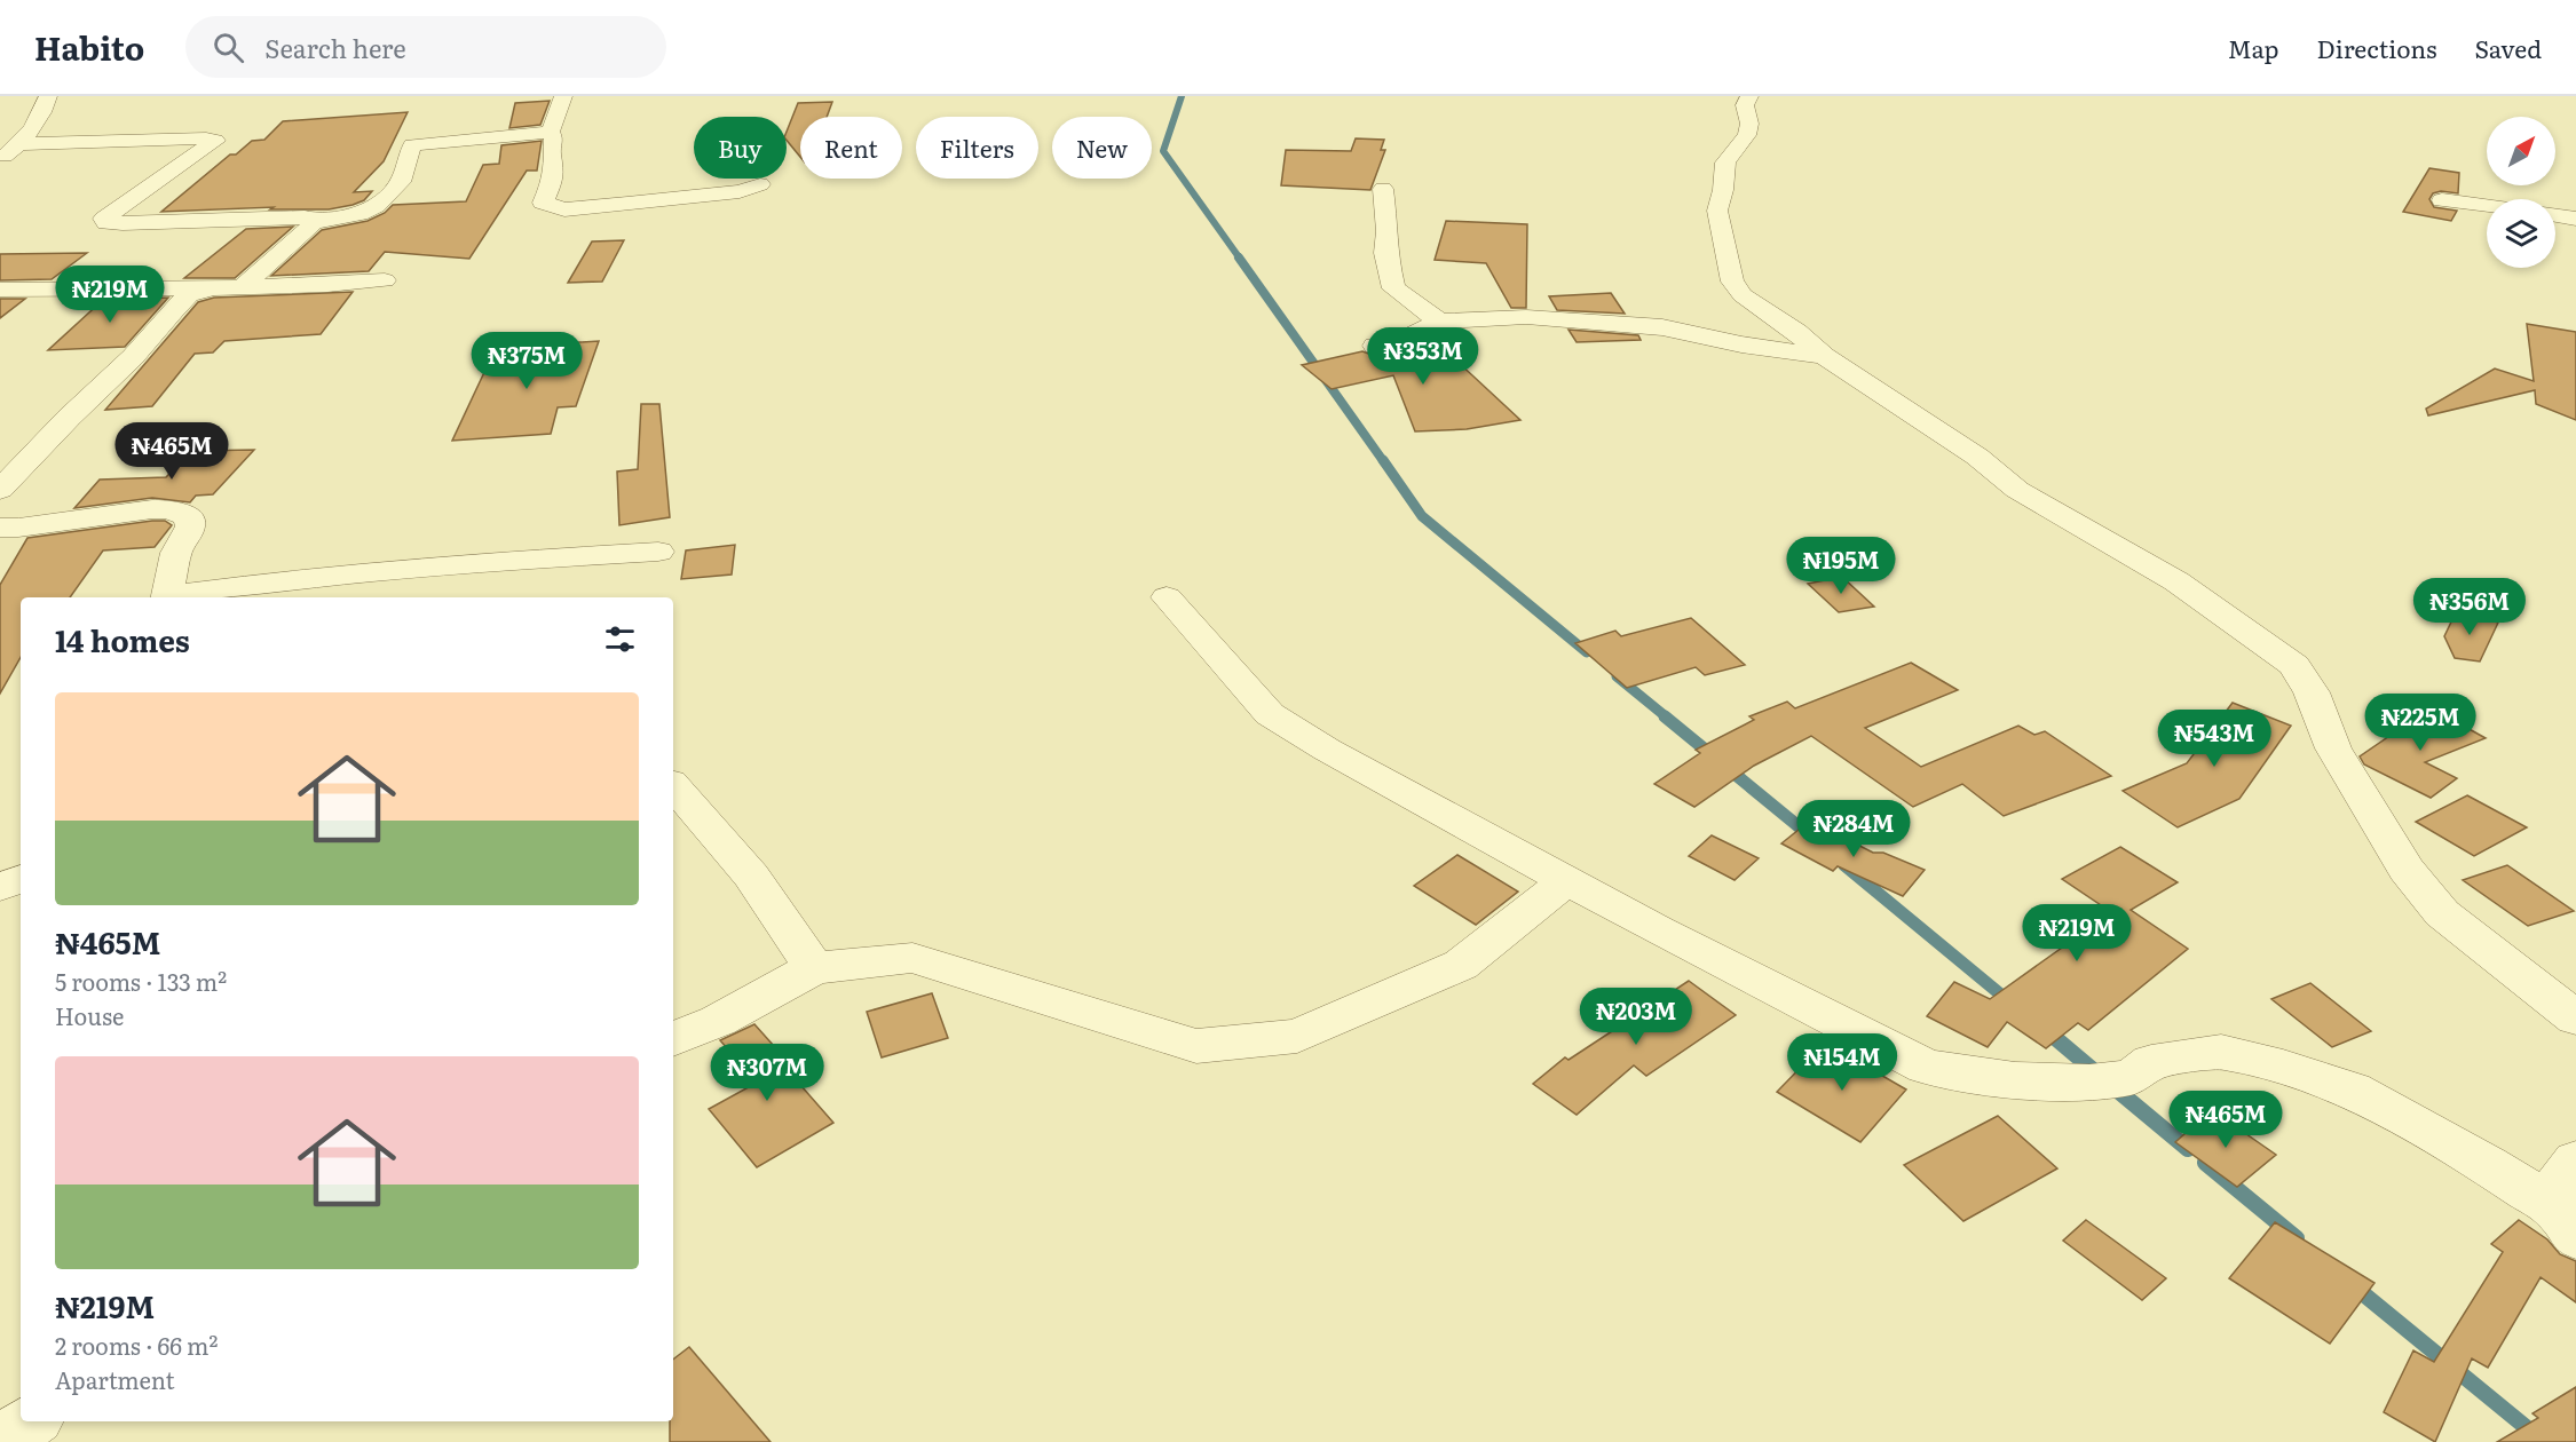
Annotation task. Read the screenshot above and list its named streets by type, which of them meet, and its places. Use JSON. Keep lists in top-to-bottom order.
{
  "north": "top right",
  "page": {
    "header": "Habito",
    "search": "Search here",
    "nav": ["Map", "Directions", "Saved"],
    "chip": [
      "Buy",
      "Rent",
      "Filters",
      "New"
    ],
    "price": [
      "₦219M",
      "₦353M",
      "₦375M",
      "₦465M",
      "₦195M",
      "₦356M",
      "₦225M",
      "₦543M",
      "₦284M",
      "₦219M",
      "₦203M",
      "₦154M",
      "₦307M",
      "₦465M"
    ],
    "heading": "14 homes",
    "list": [
      {
        "name": "₦465M",
        "note": "5 rooms · 133 m² · House"
      },
      {
        "name": "₦219M",
        "note": "2 rooms · 66 m² · Apartment"
      }
    ]
  }
}
